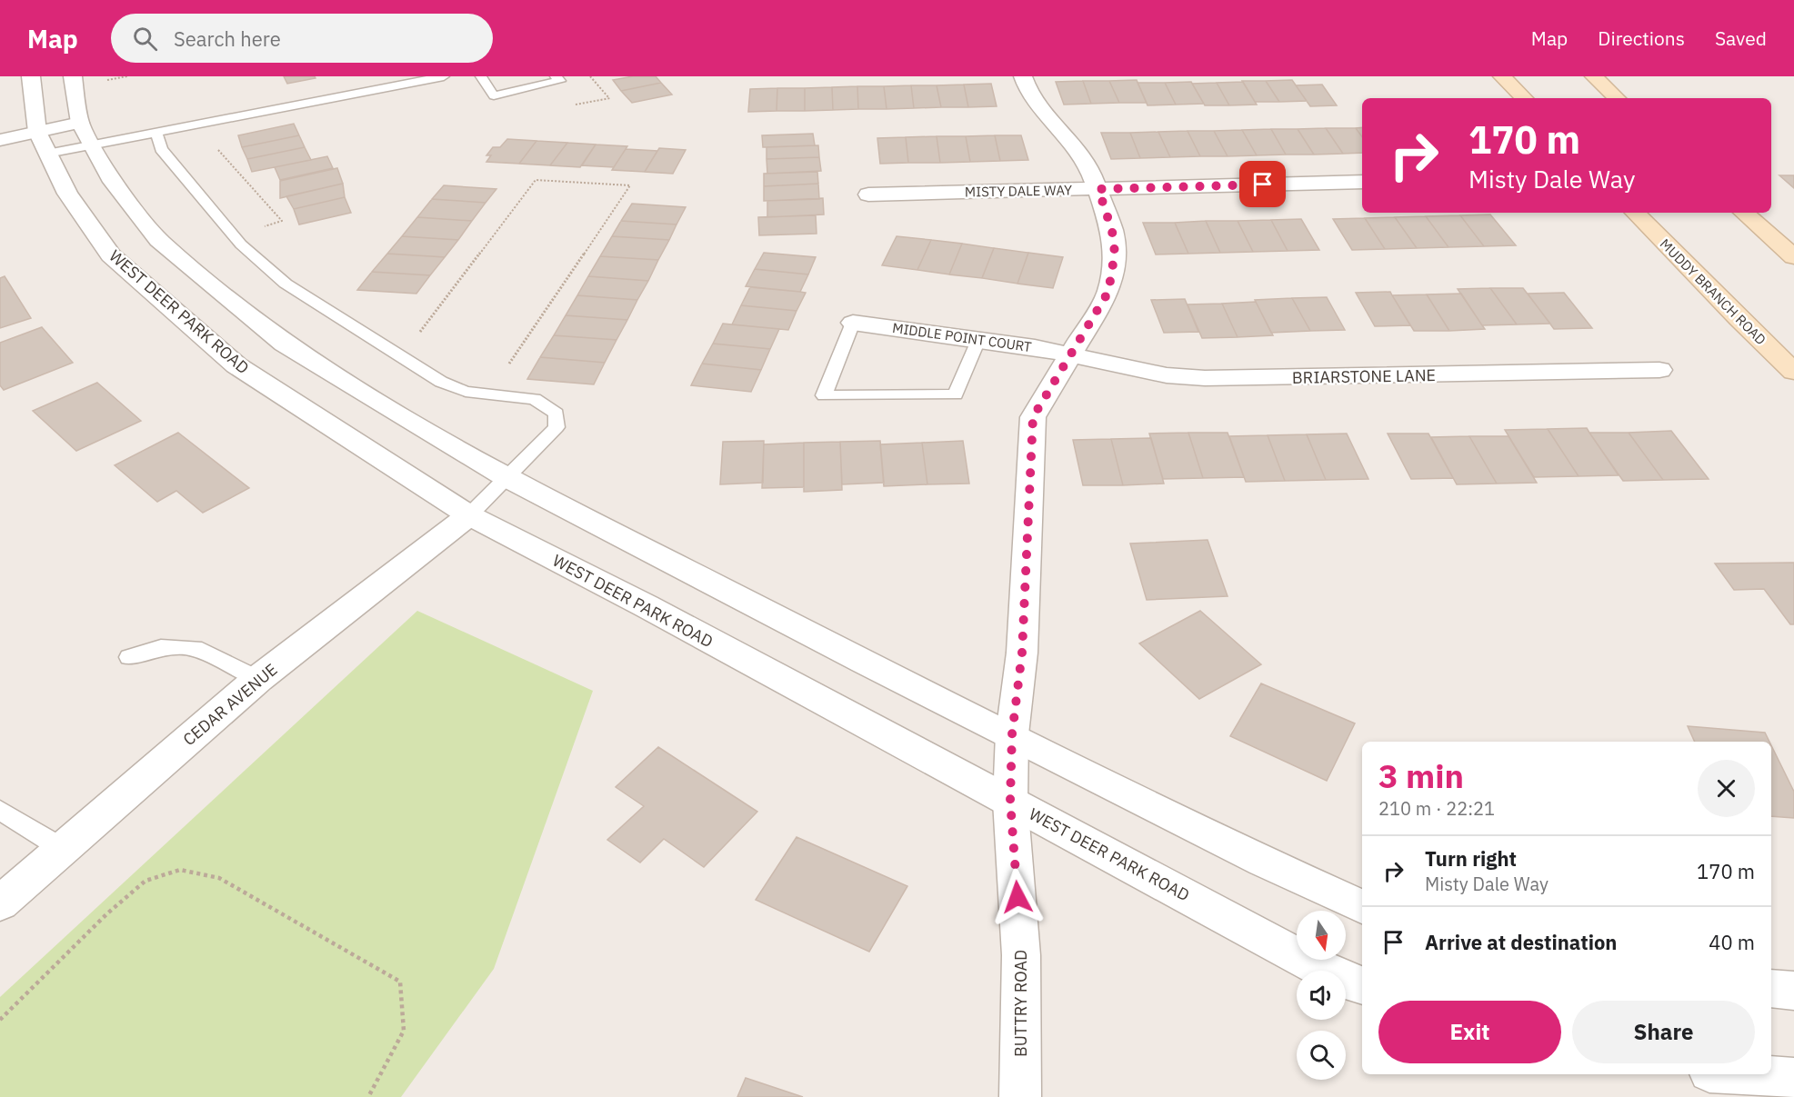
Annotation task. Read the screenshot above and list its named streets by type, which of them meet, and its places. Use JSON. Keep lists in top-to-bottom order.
{
  "streets": {
    "main road": ["MUDDY BRANCH ROAD"],
    "street": [
      "MISTY DALE WAY",
      "WEST DEER PARK ROAD",
      "MIDDLE POINT COURT",
      "BRIARSTONE LANE",
      "CEDAR AVENUE",
      "BUTTRY ROAD"
    ]
  },
  "crossings": [
    ["MISTY DALE WAY", "BUTTRY ROAD"],
    ["WEST DEER PARK ROAD", "CEDAR AVENUE"],
    ["WEST DEER PARK ROAD", "BUTTRY ROAD"],
    ["MIDDLE POINT COURT", "BRIARSTONE LANE"],
    ["MIDDLE POINT COURT", "BUTTRY ROAD"],
    ["BRIARSTONE LANE", "BUTTRY ROAD"]
  ],
  "north": "bottom",
  "page": {
    "header": "Map",
    "search": "Search here",
    "nav": ["Map", "Directions", "Saved"],
    "turn": ["170 m", "Misty Dale Way"],
    "heading": ["3 min", "210 m · 22:21"],
    "list": [
      {
        "name": "Turn right",
        "note": "Misty Dale Way",
        "value": "170 m"
      },
      {
        "name": "Arrive at destination",
        "value": "40 m"
      }
    ],
    "buttons": ["Exit", "Share"]
  }
}
